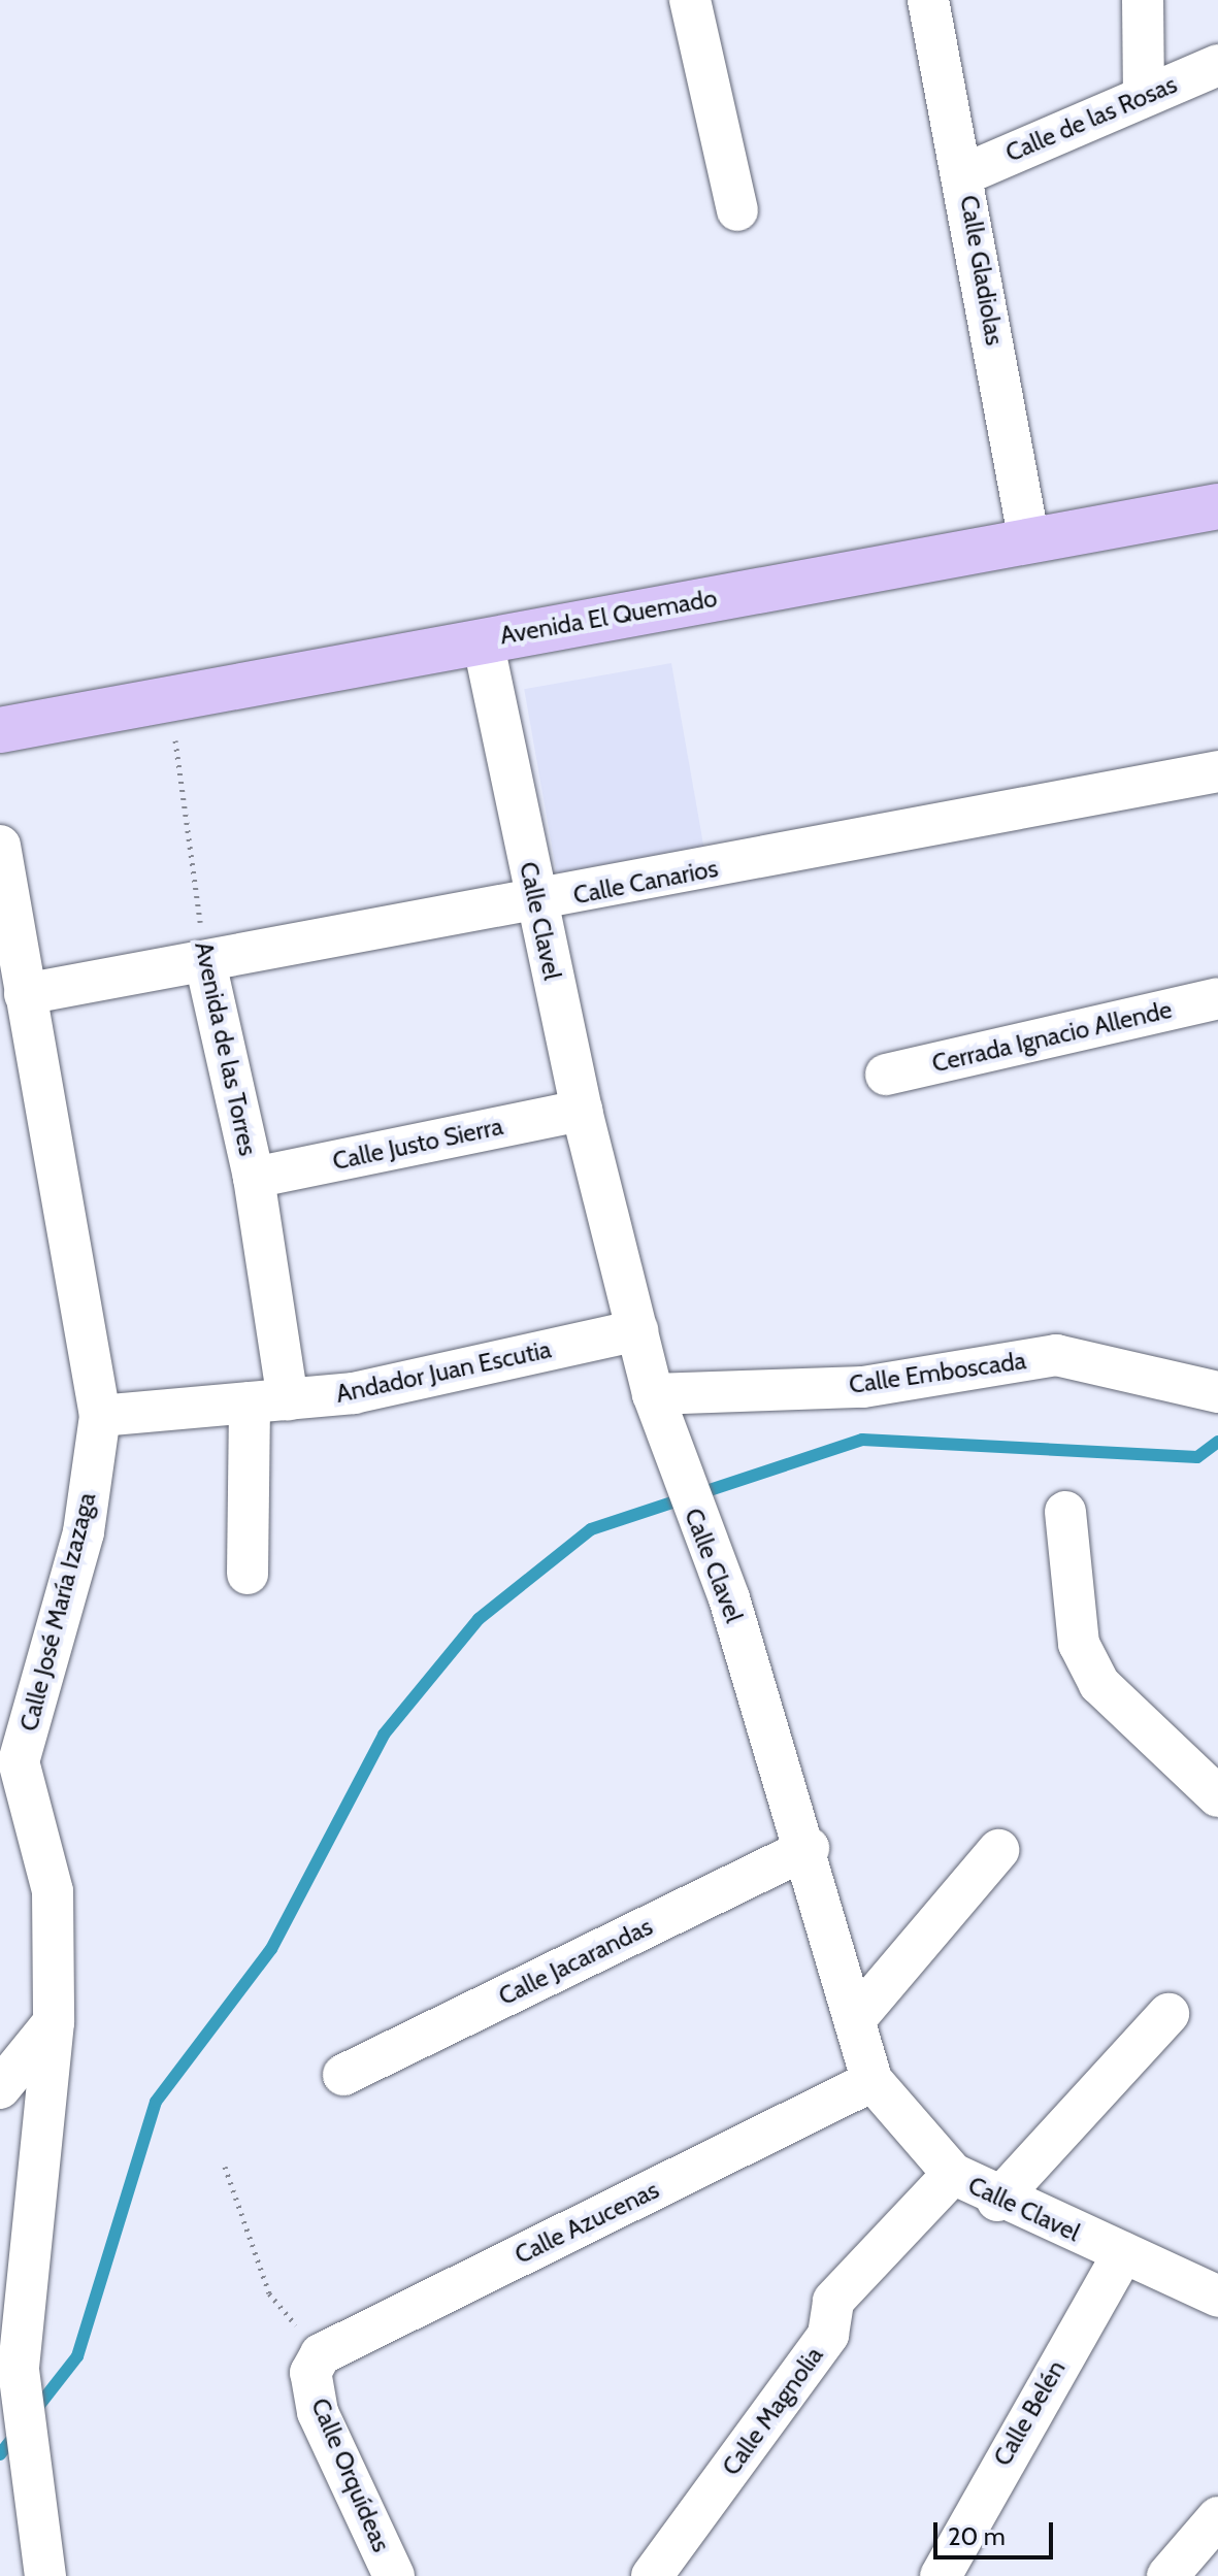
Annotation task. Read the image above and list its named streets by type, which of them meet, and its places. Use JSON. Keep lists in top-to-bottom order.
{
  "streets": {
    "main road": ["Avenida El Quemado"],
    "street": [
      "Calle de las Rosas",
      "Calle Gladiolas",
      "Calle Canarios",
      "Calle Clavel",
      "Cerrada Ignacio Allende",
      "Avenida de las Torres",
      "Calle Justo Sierra",
      "Andador Juan Escutia",
      "Calle Emboscada",
      "Calle José María Izazaga",
      "Calle Jacarandas",
      "Calle Azucenas",
      "Calle Magnolia",
      "Calle Belén",
      "Calle Orquídeas"
    ]
  },
  "crossings": [
    ["Calle de las Rosas", "Calle Gladiolas"],
    ["Calle Gladiolas", "Avenida El Quemado"],
    ["Avenida El Quemado", "Calle Clavel"],
    ["Avenida El Quemado", "Avenida de las Torres"],
    ["Calle Canarios", "Calle Clavel"],
    ["Calle Canarios", "Avenida de las Torres"],
    ["Calle Canarios", "Calle José María Izazaga"],
    ["Calle Clavel", "Calle Justo Sierra"],
    ["Calle Clavel", "Andador Juan Escutia"],
    ["Calle Clavel", "Calle Emboscada"],
    ["Calle Clavel", "Calle Jacarandas"],
    ["Calle Clavel", "Calle Azucenas"],
    ["Calle Clavel", "Calle Magnolia"],
    ["Calle Clavel", "Calle Belén"],
    ["Avenida de las Torres", "Calle Justo Sierra"],
    ["Avenida de las Torres", "Andador Juan Escutia"],
    ["Andador Juan Escutia", "Calle José María Izazaga"],
    ["Calle Azucenas", "Calle Orquídeas"]
  ],
  "scale_bar": "20 m"
}
